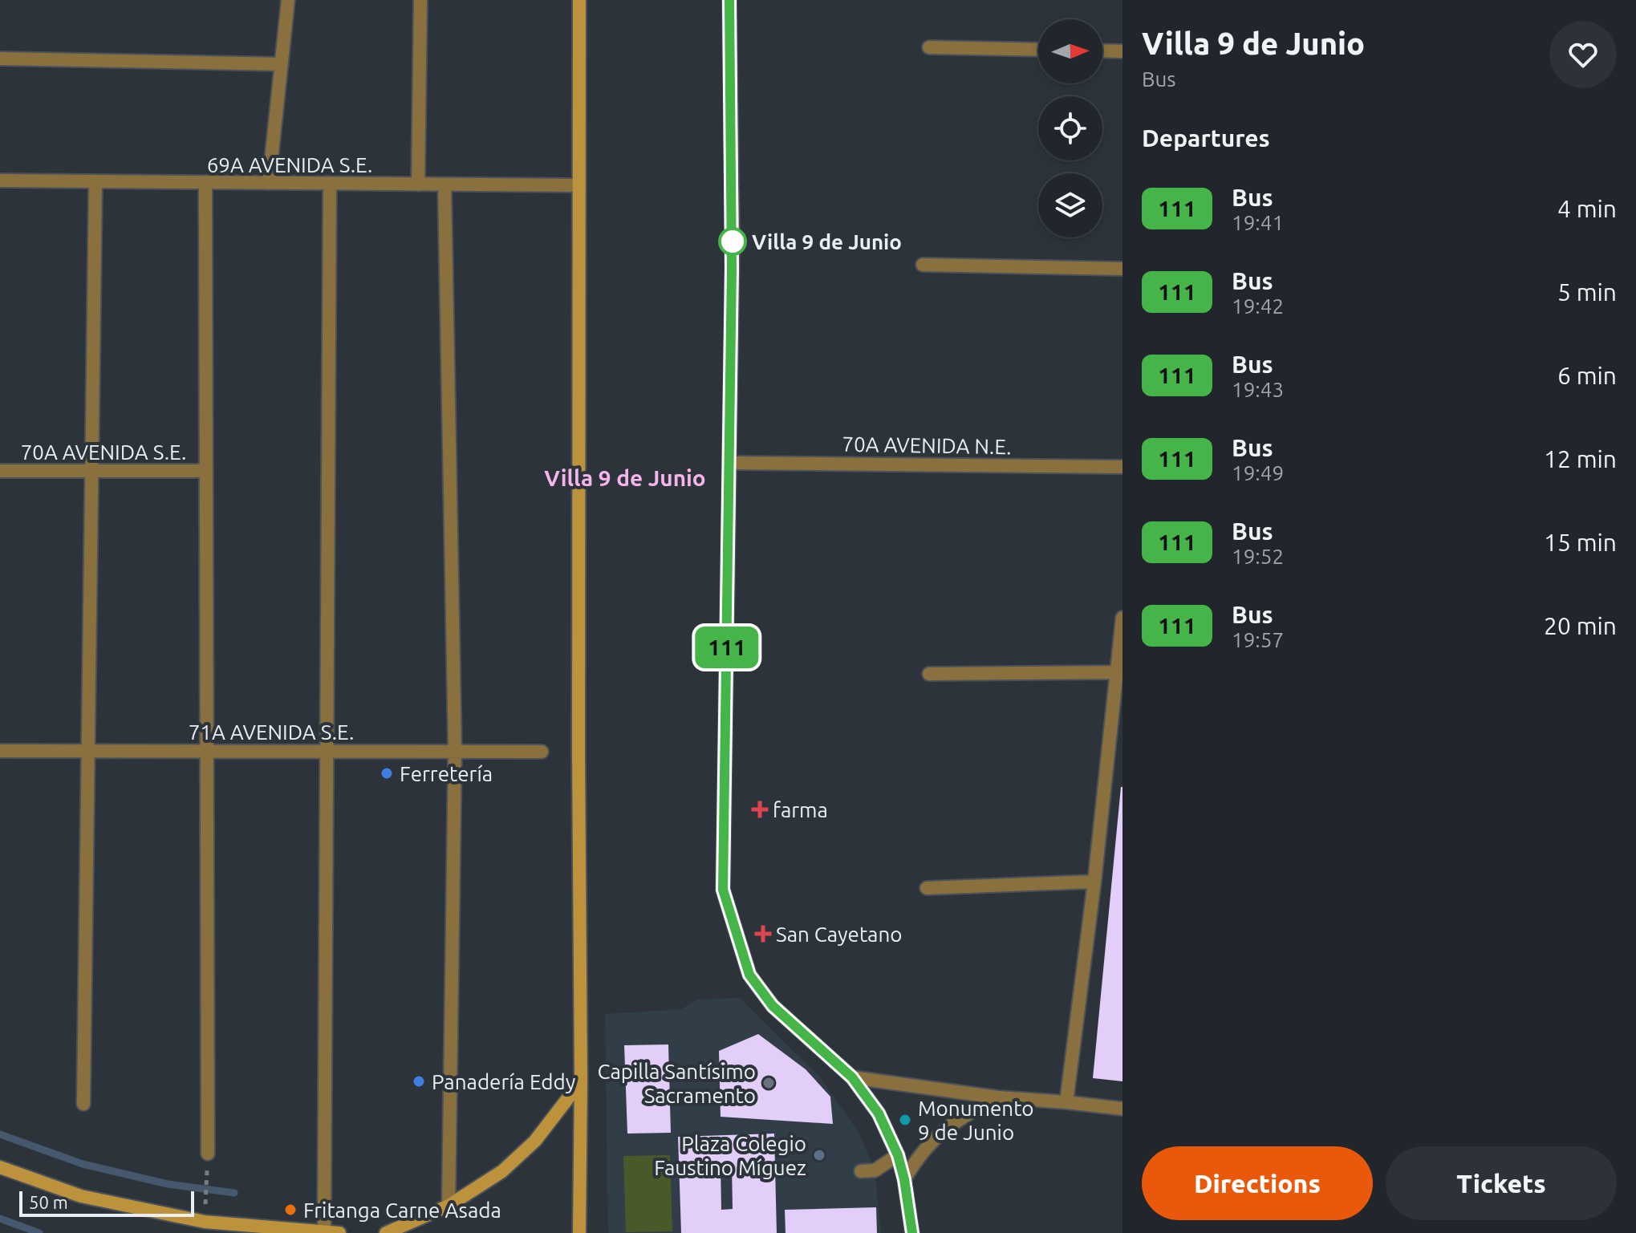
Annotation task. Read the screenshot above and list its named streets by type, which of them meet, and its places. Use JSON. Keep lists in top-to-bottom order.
{
  "streets": {
    "street": [
      "69A AVENIDA S.E.",
      "70A AVENIDA N.E.",
      "70A AVENIDA S.E.",
      "71A AVENIDA S.E."
    ]
  },
  "districts": ["Villa 9 de Junio"],
  "places": {
    "other": [
      "Villa 9 de Junio",
      "Ferretería",
      "Panadería Eddy",
      "Capilla Santísimo Sacramento",
      "Monumento 9 de Junio",
      "Plaza Colegio Faustino Míguez",
      "Fritanga Carne Asada"
    ],
    "health": ["farma", "San Cayetano"]
  },
  "lines": ["bus line 111"],
  "scale_bar": "50 m",
  "north": "right",
  "page": {
    "on_map": "111",
    "heading": [
      ["Villa 9 de Junio", "Bus"],
      "Departures"
    ],
    "list": [
      {
        "mark": "111",
        "name": "Bus",
        "note": "19:41",
        "value": "4 min"
      },
      {
        "mark": "111",
        "name": "Bus",
        "note": "19:42",
        "value": "5 min"
      },
      {
        "mark": "111",
        "name": "Bus",
        "note": "19:43",
        "value": "6 min"
      },
      {
        "mark": "111",
        "name": "Bus",
        "note": "19:49",
        "value": "12 min"
      },
      {
        "mark": "111",
        "name": "Bus",
        "note": "19:52",
        "value": "15 min"
      },
      {
        "mark": "111",
        "name": "Bus",
        "note": "19:57",
        "value": "20 min"
      }
    ],
    "buttons": ["Directions", "Tickets"],
    "scale": "50 m"
  }
}
